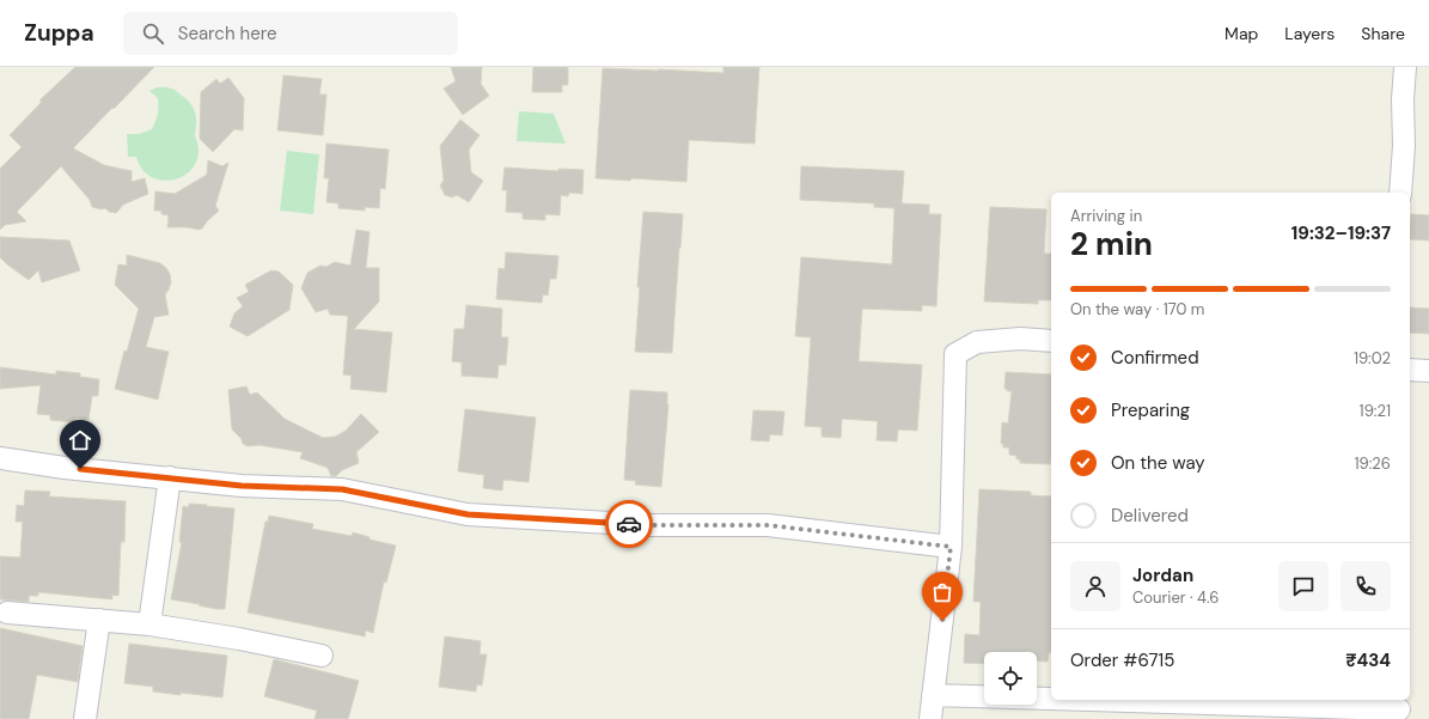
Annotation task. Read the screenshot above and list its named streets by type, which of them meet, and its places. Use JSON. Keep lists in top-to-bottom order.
{
  "page": {
    "header": "Zuppa",
    "search": "Search here",
    "nav": ["Map", "Layers", "Share"],
    "heading": ["2 min", "Arriving in", "19:32–19:37"],
    "panel": [
      "Jordan",
      "Courier · 4.6",
      "Order #6715",
      "₹434"
    ],
    "bar": "On the way · 170 m",
    "list": [
      ["Confirmed", "19:02"],
      ["Preparing", "19:21"],
      ["On the way", "19:26"],
      "Delivered"
    ]
  }
}
